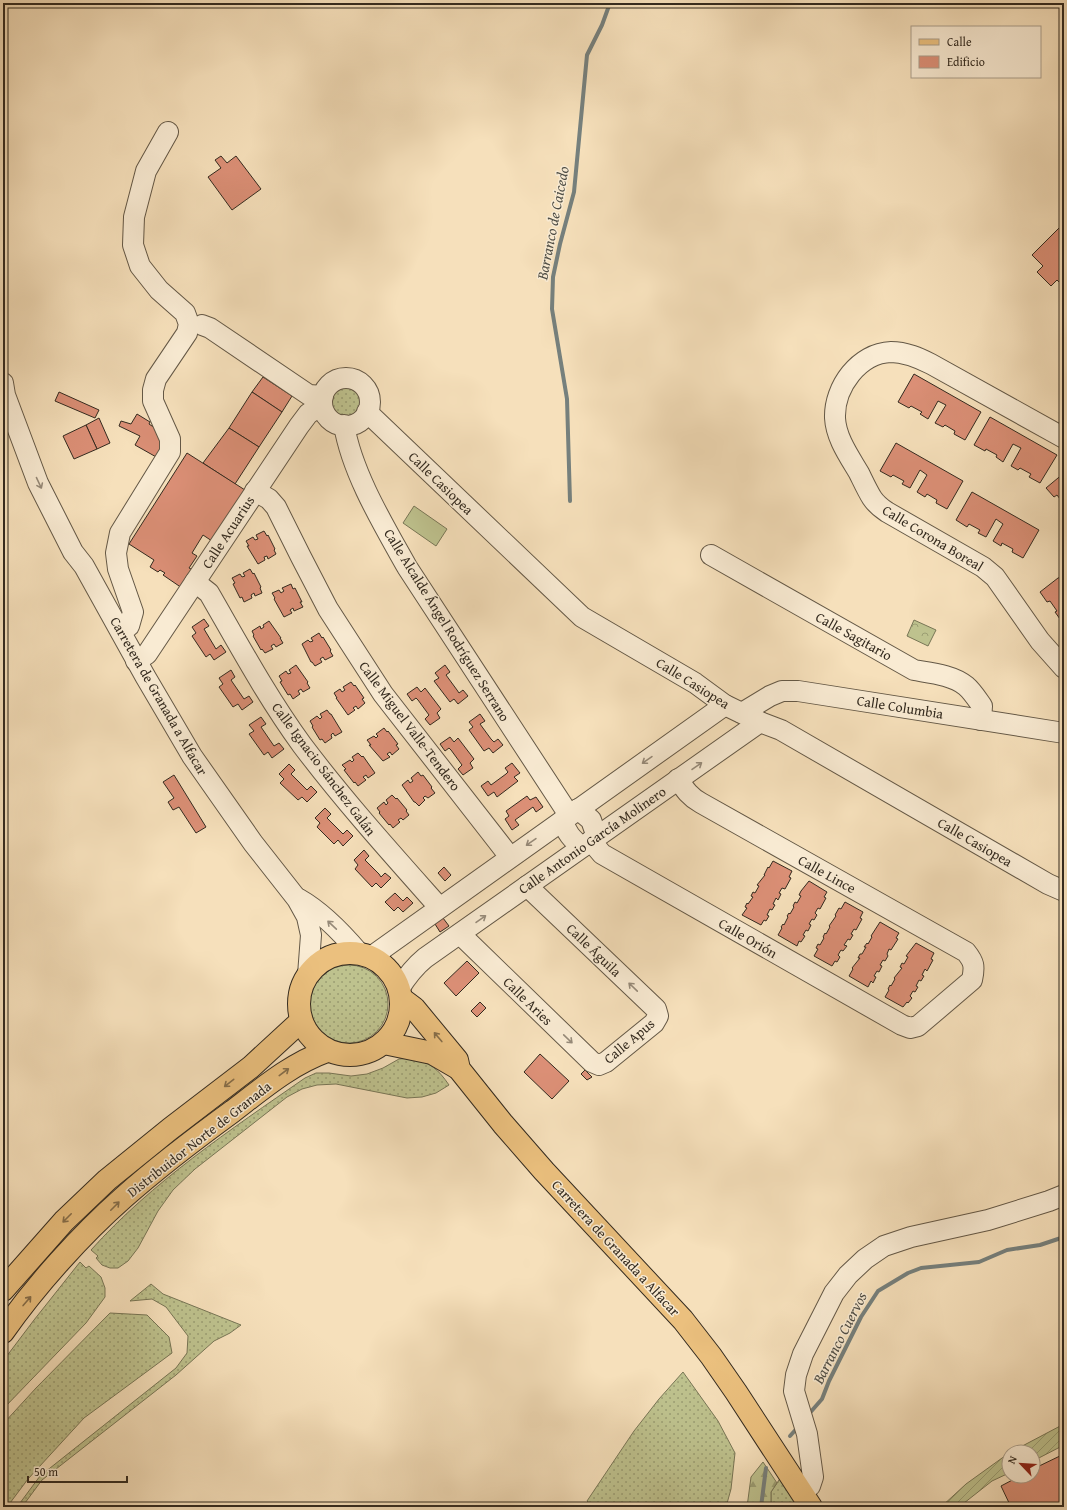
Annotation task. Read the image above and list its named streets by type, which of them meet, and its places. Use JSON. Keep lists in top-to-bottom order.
{
  "streets": {
    "main road": ["Carretera de Granada a Alfacar", "Distribuidor Norte de Granada"],
    "street": [
      "Calle Casiopea",
      "Calle Acuarius",
      "Calle Corona Boreal",
      "Calle Alcalde Ángel Rodríguez Serrano",
      "Calle Sagitario",
      "Calle Columbia",
      "Calle Miguel Valle-Tendero",
      "Calle Ignacio Sánchez Galán",
      "Calle Antonio García Molinero",
      "Calle Lince",
      "Calle Orión",
      "Calle Águila",
      "Calle Aries",
      "Calle Apus"
    ]
  },
  "crossings": [
    ["Calle Casiopea", "Calle Acuarius"],
    ["Calle Casiopea", "Calle Alcalde Ángel Rodríguez Serrano"],
    ["Calle Casiopea", "Calle Columbia"],
    ["Calle Casiopea", "Calle Antonio García Molinero"],
    ["Calle Acuarius", "Calle Alcalde Ángel Rodríguez Serrano"],
    ["Calle Acuarius", "Carretera de Granada a Alfacar"],
    ["Calle Acuarius", "Calle Miguel Valle-Tendero"],
    ["Calle Acuarius", "Calle Ignacio Sánchez Galán"],
    ["Calle Alcalde Ángel Rodríguez Serrano", "Calle Orión"],
    ["Calle Sagitario", "Calle Columbia"],
    ["Carretera de Granada a Alfacar", "Calle Antonio García Molinero"],
    ["Carretera de Granada a Alfacar", "Distribuidor Norte de Granada"],
    ["Calle Columbia", "Calle Antonio García Molinero"],
    ["Calle Antonio García Molinero", "Calle Lince"],
    ["Calle Antonio García Molinero", "Calle Orión"],
    ["Calle Antonio García Molinero", "Calle Águila"],
    ["Calle Antonio García Molinero", "Calle Aries"],
    ["Calle Antonio García Molinero", "Distribuidor Norte de Granada"],
    ["Calle Lince", "Calle Orión"],
    ["Calle Águila", "Calle Apus"],
    ["Calle Aries", "Calle Apus"]
  ],
  "one_way": ["Calle Águila", "Calle Aries"],
  "water": ["Barranco de Caicedo", "Barranco Cuervos"],
  "legend": ["Calle", "Edificio"],
  "scale_bar": "50 m",
  "north": "top left"
}
